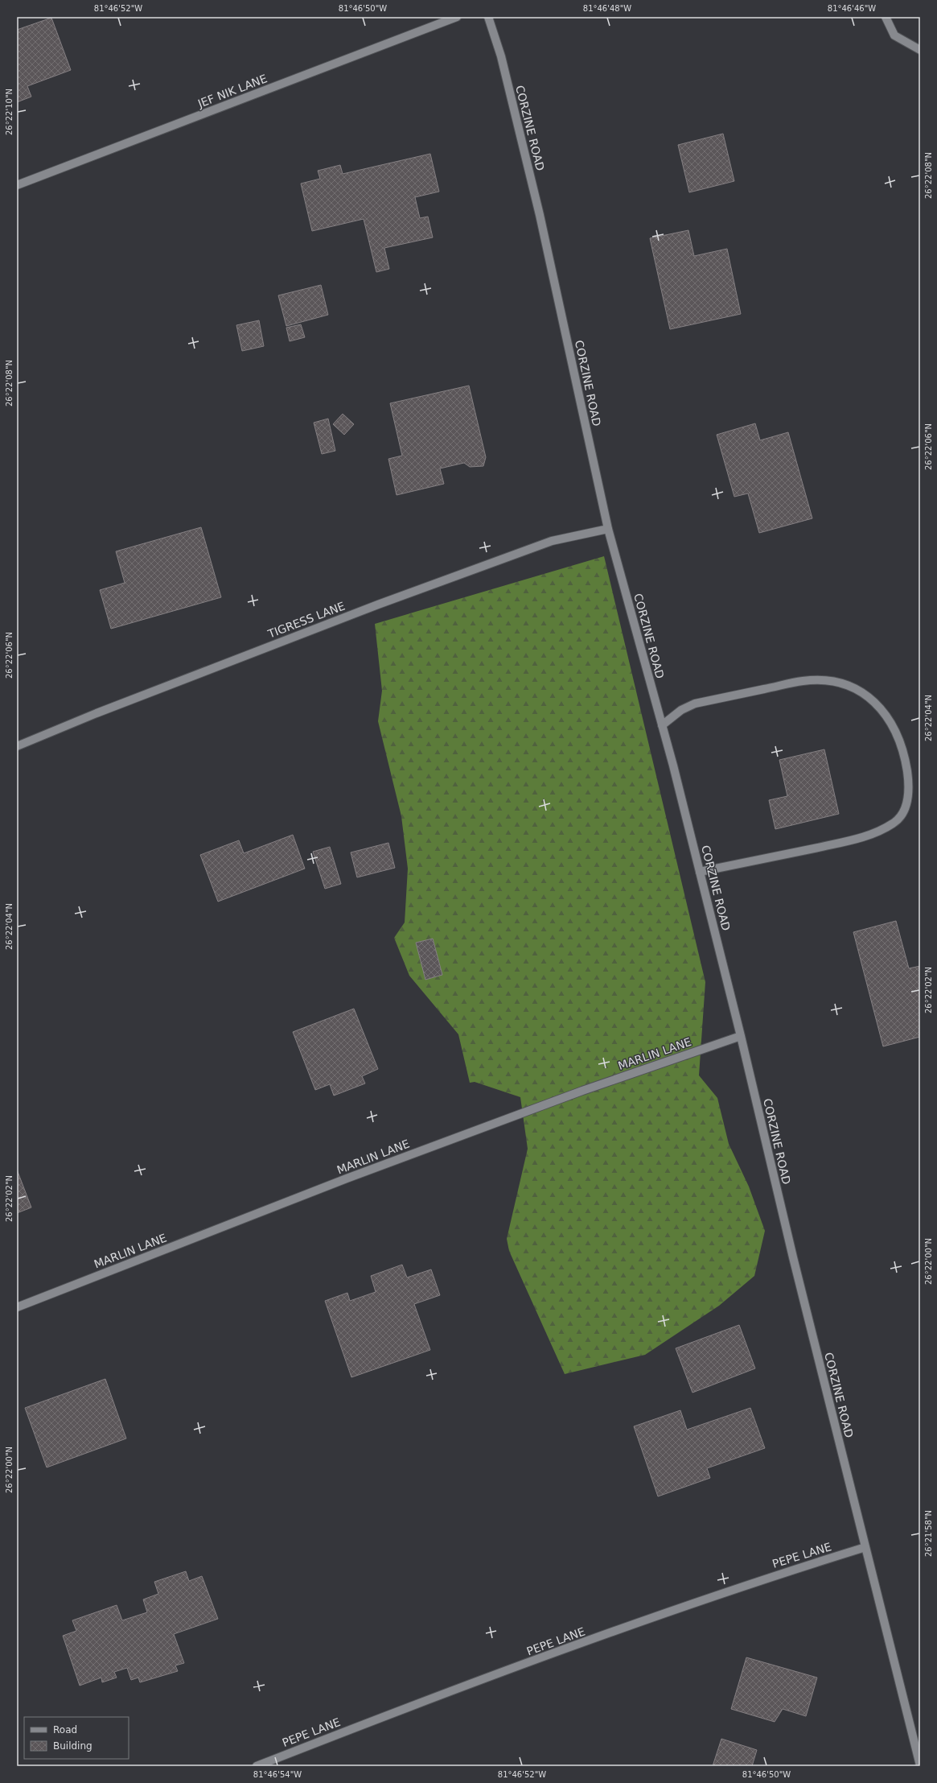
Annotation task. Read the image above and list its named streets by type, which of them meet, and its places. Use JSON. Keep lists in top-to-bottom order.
{
  "streets": {
    "street": [
      "JEF NIK LANE",
      "CORZINE ROAD",
      "TIGRESS LANE",
      "MARLIN LANE",
      "PEPE LANE"
    ]
  },
  "crossings": [
    ["CORZINE ROAD", "TIGRESS LANE"],
    ["CORZINE ROAD", "MARLIN LANE"],
    ["CORZINE ROAD", "PEPE LANE"]
  ],
  "legend": ["Road", "Building"],
  "coordinates": [
    "81°46'52\"W",
    "81°46'50\"W",
    "81°46'48\"W",
    "81°46'46\"W",
    "26°22'10\"N",
    "26°22'08\"N",
    "26°22'06\"N",
    "26°22'04\"N",
    "26°22'02\"N",
    "26°22'00\"N",
    "26°21'58\"N",
    "81°46'54\"W"
  ]
}
